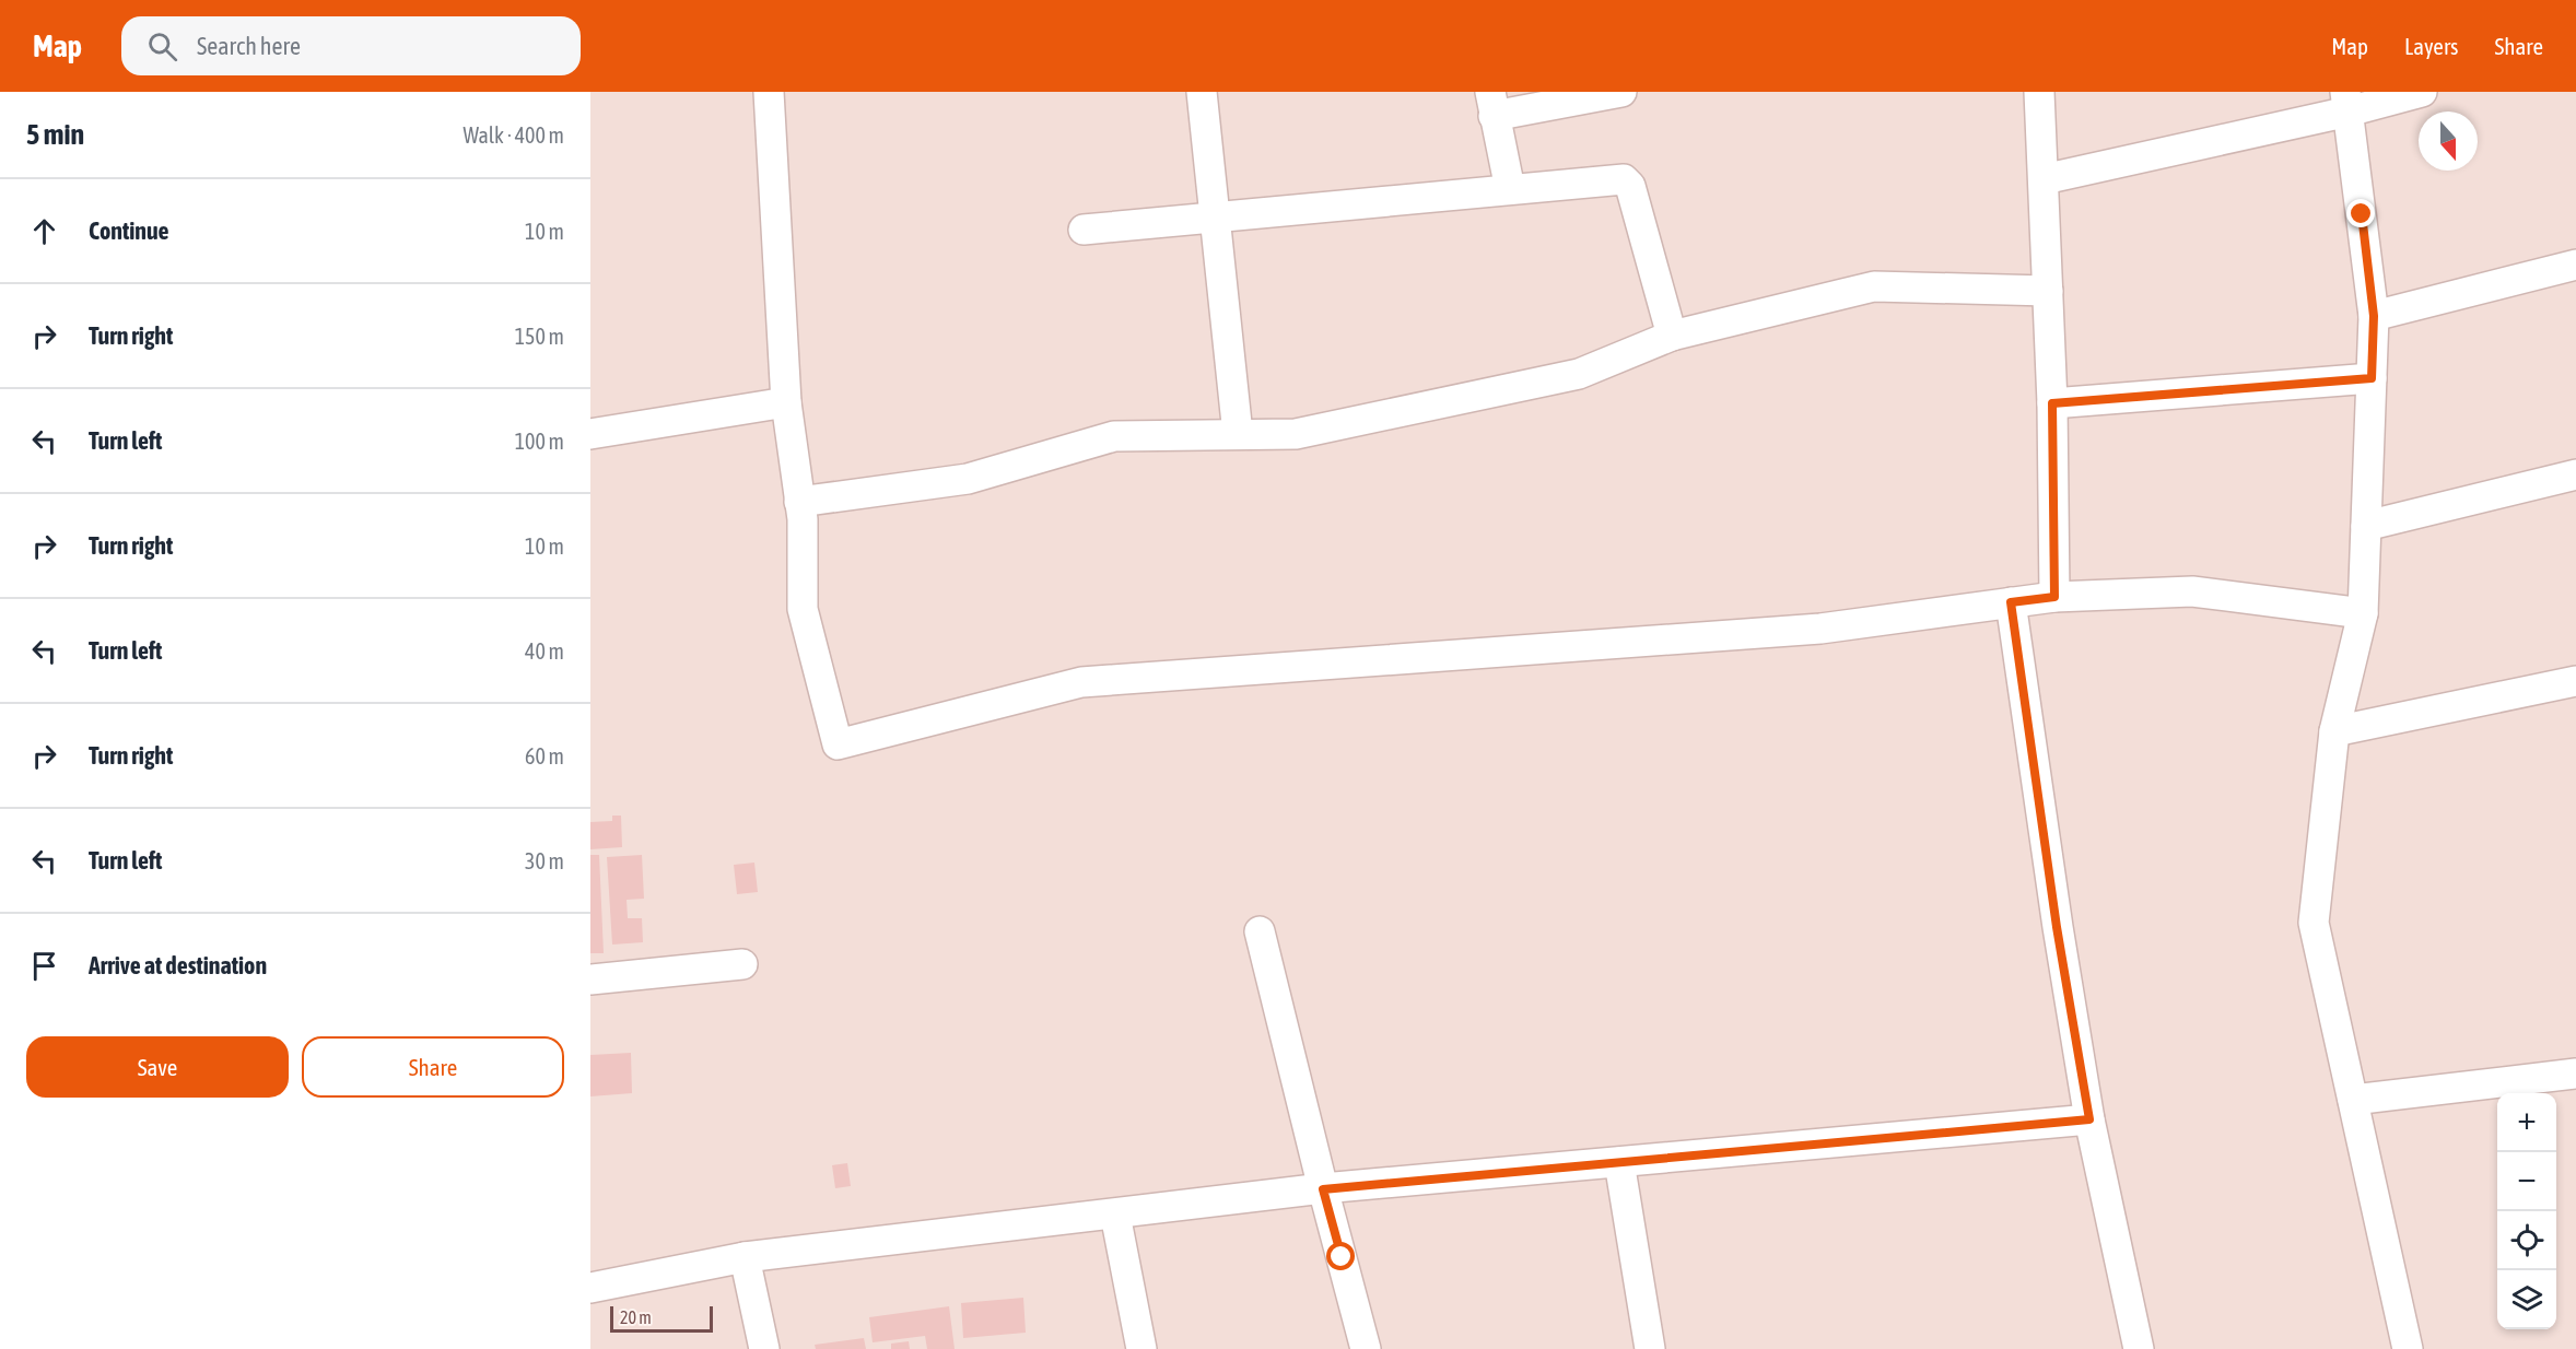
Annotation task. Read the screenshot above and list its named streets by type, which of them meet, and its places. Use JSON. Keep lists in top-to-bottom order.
{
  "scale_bar": "20 m",
  "north": "bottom",
  "page": {
    "header": "Map",
    "search": "Search here",
    "nav": ["Map", "Layers", "Share"],
    "heading": ["5 min", "Walk · 400 m"],
    "list": [
      ["Continue", "10 m"],
      ["Turn right", "150 m"],
      ["Turn left", "100 m"],
      ["Turn right", "10 m"],
      ["Turn left", "40 m"],
      ["Turn right", "60 m"],
      ["Turn left", "30 m"],
      "Arrive at destination"
    ],
    "buttons": ["Save", "Share"],
    "map_buttons": ["+", "−"],
    "scale": "20 m"
  }
}
